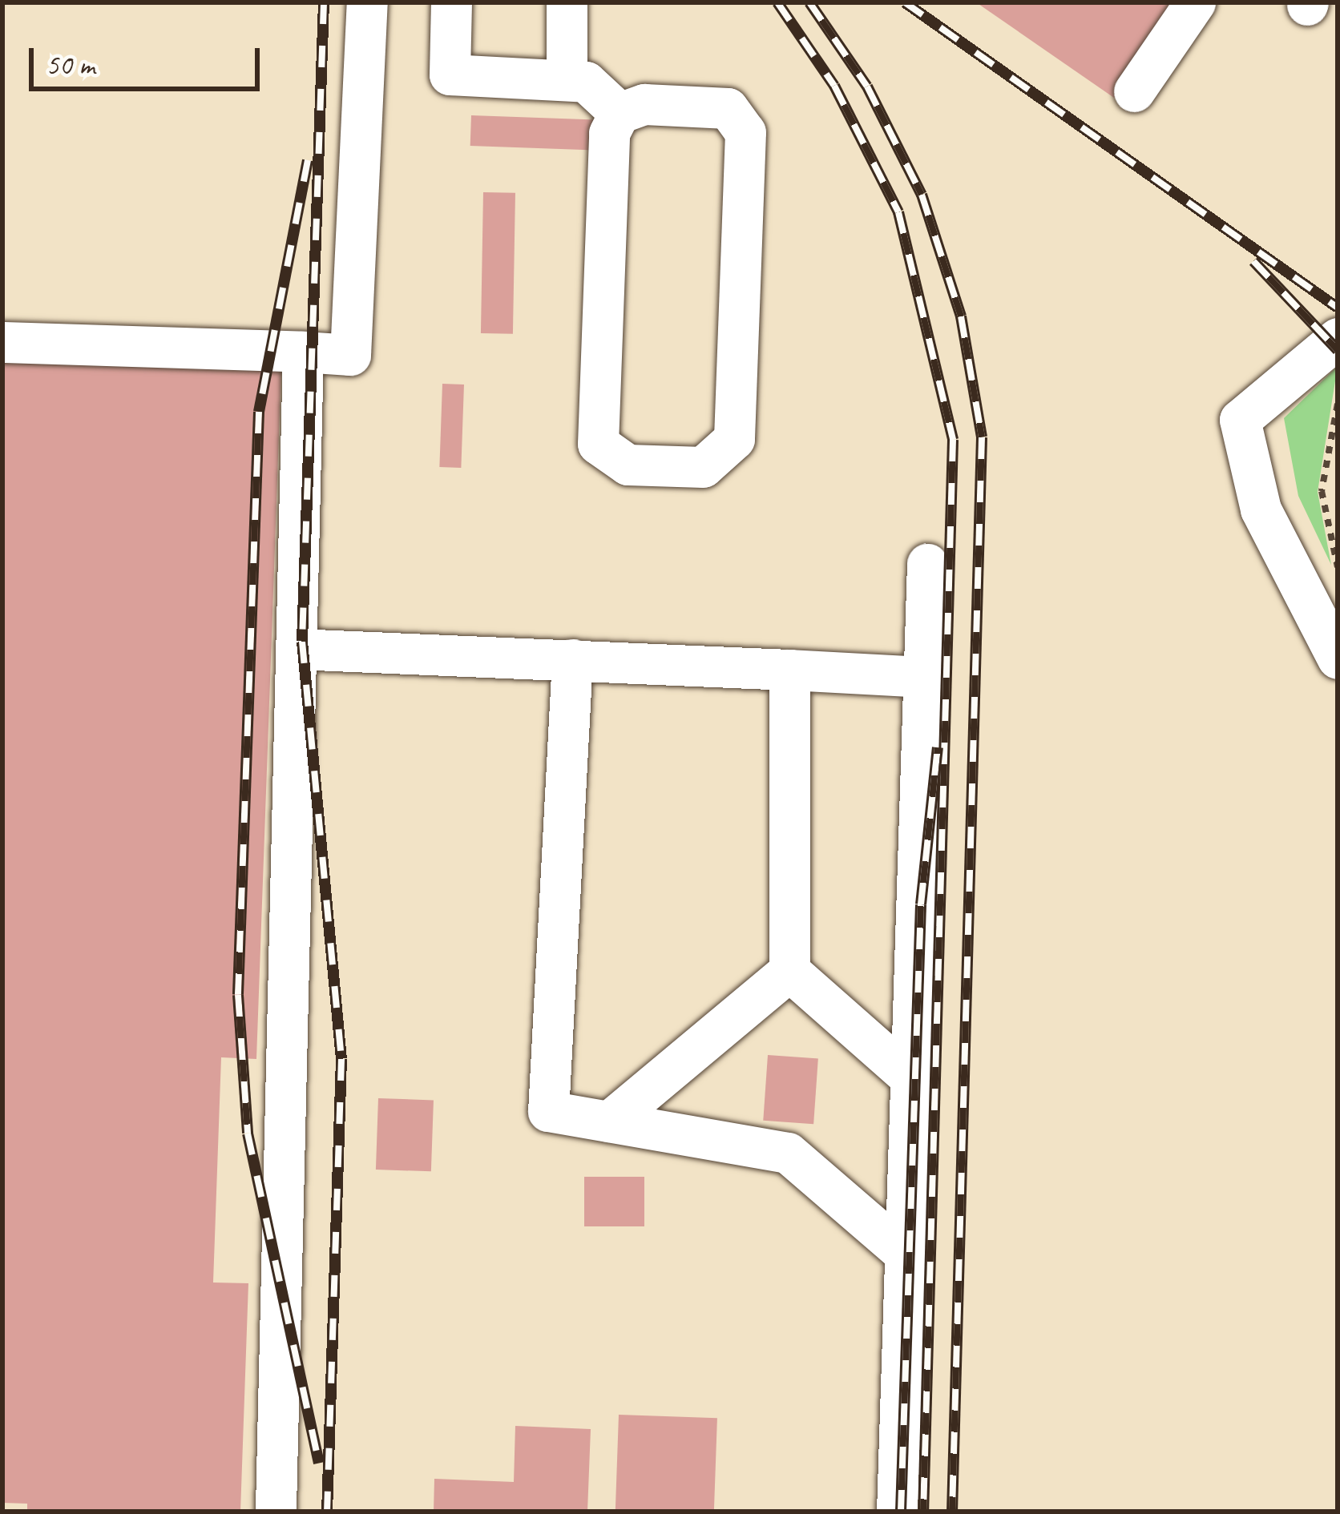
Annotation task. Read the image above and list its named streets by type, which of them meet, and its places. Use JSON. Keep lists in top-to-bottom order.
{
  "scale_bar": "50 m"
}
